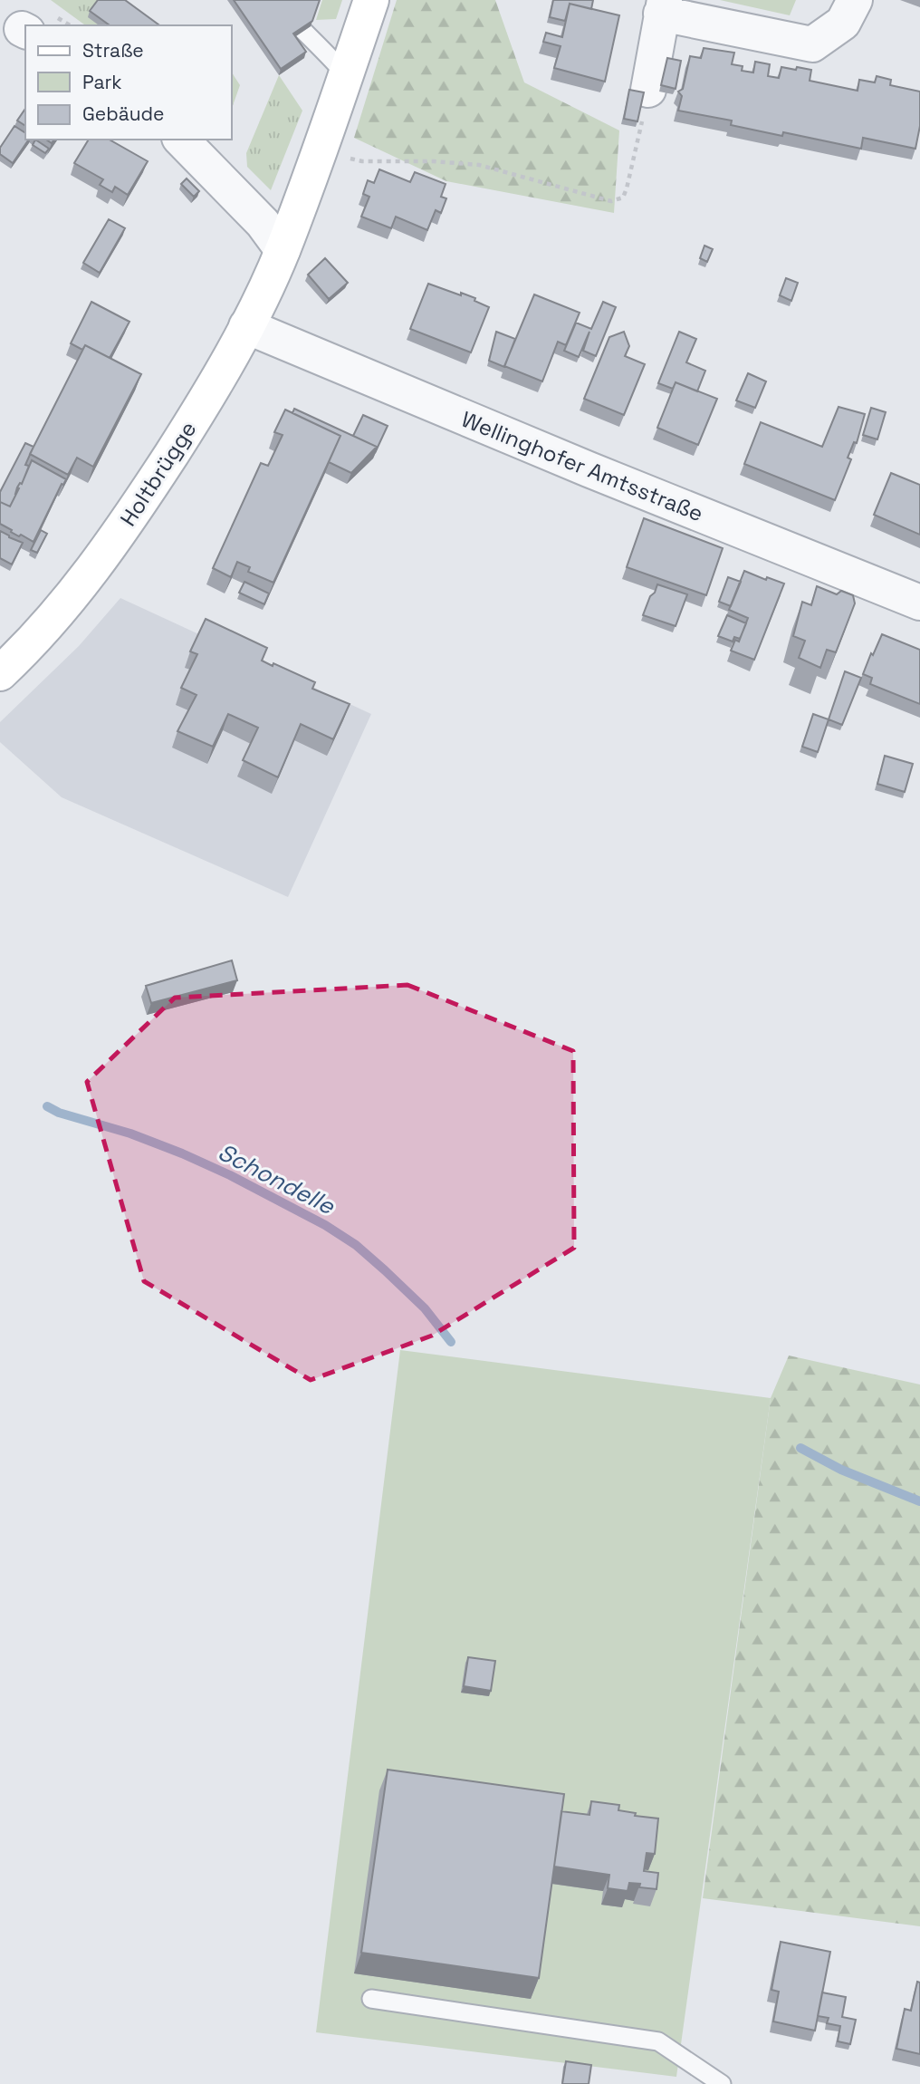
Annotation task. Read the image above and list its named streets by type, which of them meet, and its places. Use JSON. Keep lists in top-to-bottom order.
{
  "streets": {
    "main road": ["Holtbrügge"],
    "street": ["Wellinghofer Amtsstraße"]
  },
  "crossings": [
    ["Wellinghofer Amtsstraße", "Holtbrügge"]
  ],
  "water": ["Schondelle"],
  "legend": ["Straße", "Park", "Gebäude"]
}
